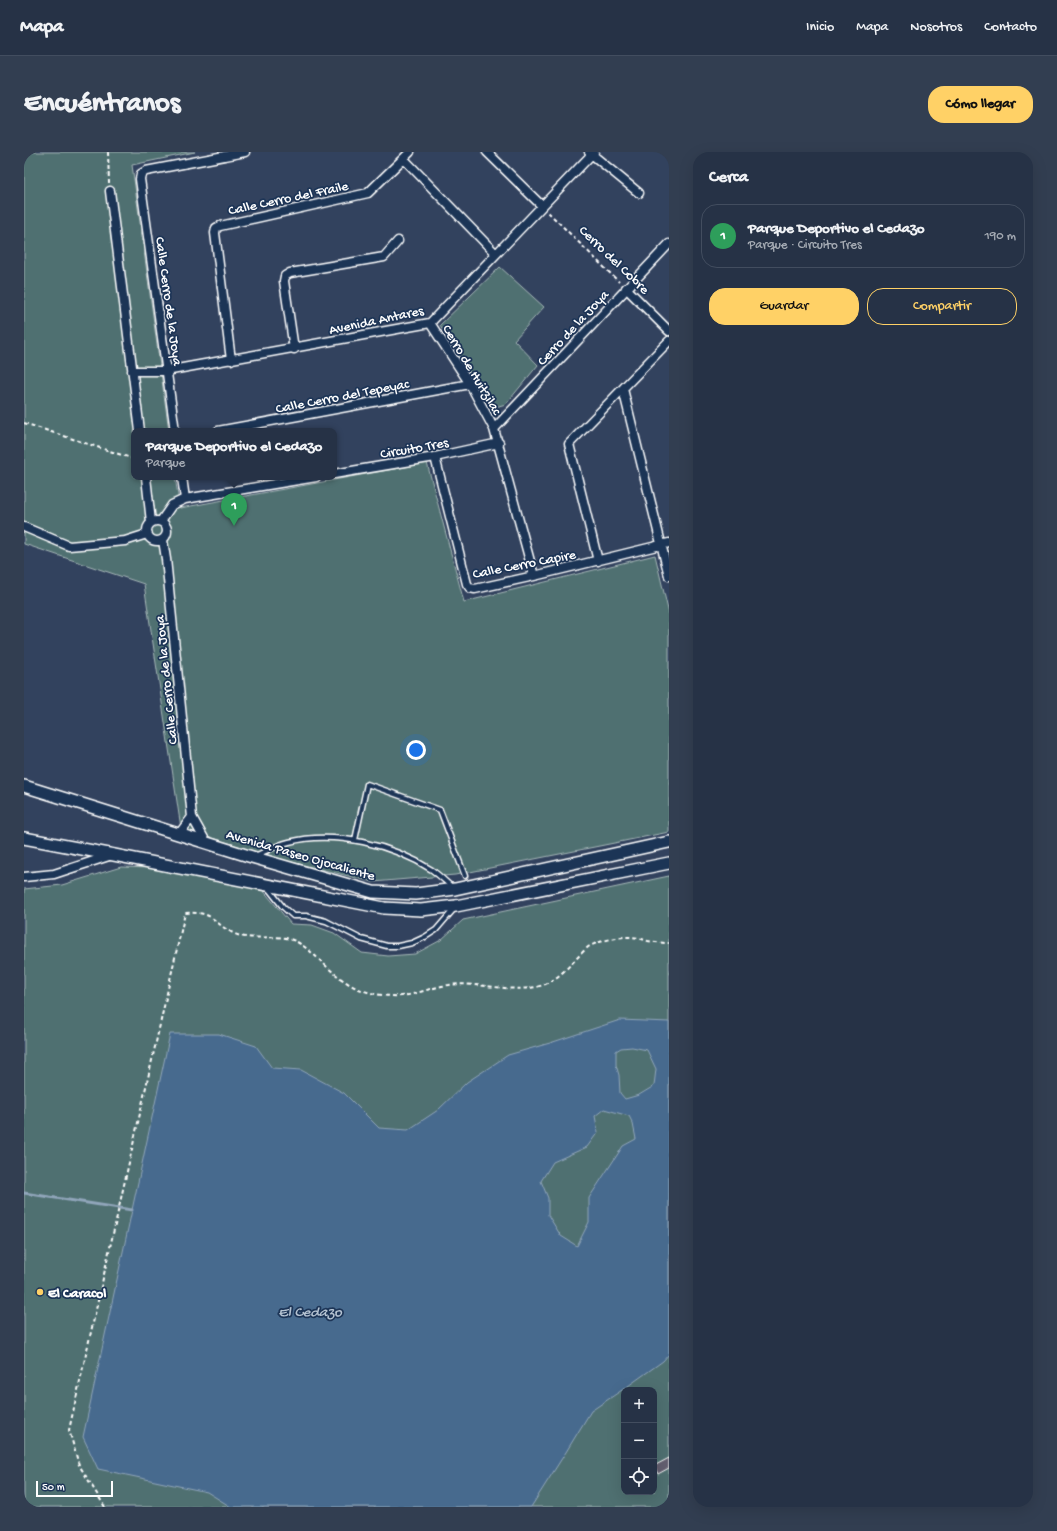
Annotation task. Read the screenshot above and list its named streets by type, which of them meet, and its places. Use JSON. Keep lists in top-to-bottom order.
{
  "streets": {
    "main road": ["Avenida Paseo Ojocaliente"],
    "street": [
      "Calle Cerro del Fraile",
      "Cerro del Cobre",
      "Calle Cerro de la Joya",
      "Avenida Antares",
      "Cerro de la Joya",
      "Cerro de Huitzilac",
      "Calle Cerro del Tepeyac",
      "Circuito Tres",
      "Calle Cerro Capire"
    ]
  },
  "crossings": [
    ["Calle Cerro del Fraile", "Avenida Antares"],
    ["Cerro del Cobre", "Avenida Antares"],
    ["Cerro del Cobre", "Cerro de la Joya"],
    ["Calle Cerro de la Joya", "Avenida Antares"],
    ["Avenida Antares", "Cerro de Huitzilac"],
    ["Cerro de la Joya", "Cerro de Huitzilac"],
    ["Cerro de Huitzilac", "Calle Cerro del Tepeyac"],
    ["Cerro de Huitzilac", "Circuito Tres"],
    ["Cerro de Huitzilac", "Calle Cerro Capire"],
    ["Circuito Tres", "Calle Cerro Capire"]
  ],
  "water": ["El Cedazo"],
  "places": ["El Caracol"],
  "scale_bar": "50 m",
  "page": {
    "header": "Mapa",
    "nav": [
      "Inicio",
      "Mapa",
      "Nosotros",
      "Contacto"
    ],
    "buttons": [
      "Cómo llegar",
      ["Guardar", "Compartir"]
    ],
    "title": "Encuéntranos",
    "heading": "Cerca",
    "list": [
      {
        "mark": "1",
        "name": "Parque Deportivo el Cedazo",
        "note": "Parque · Circuito Tres",
        "value": "190 m"
      }
    ],
    "popup": ["Parque Deportivo el Cedazo", "Parque"],
    "pins": "1",
    "map_buttons": ["+", "−"],
    "scale": "50 m"
  }
}
